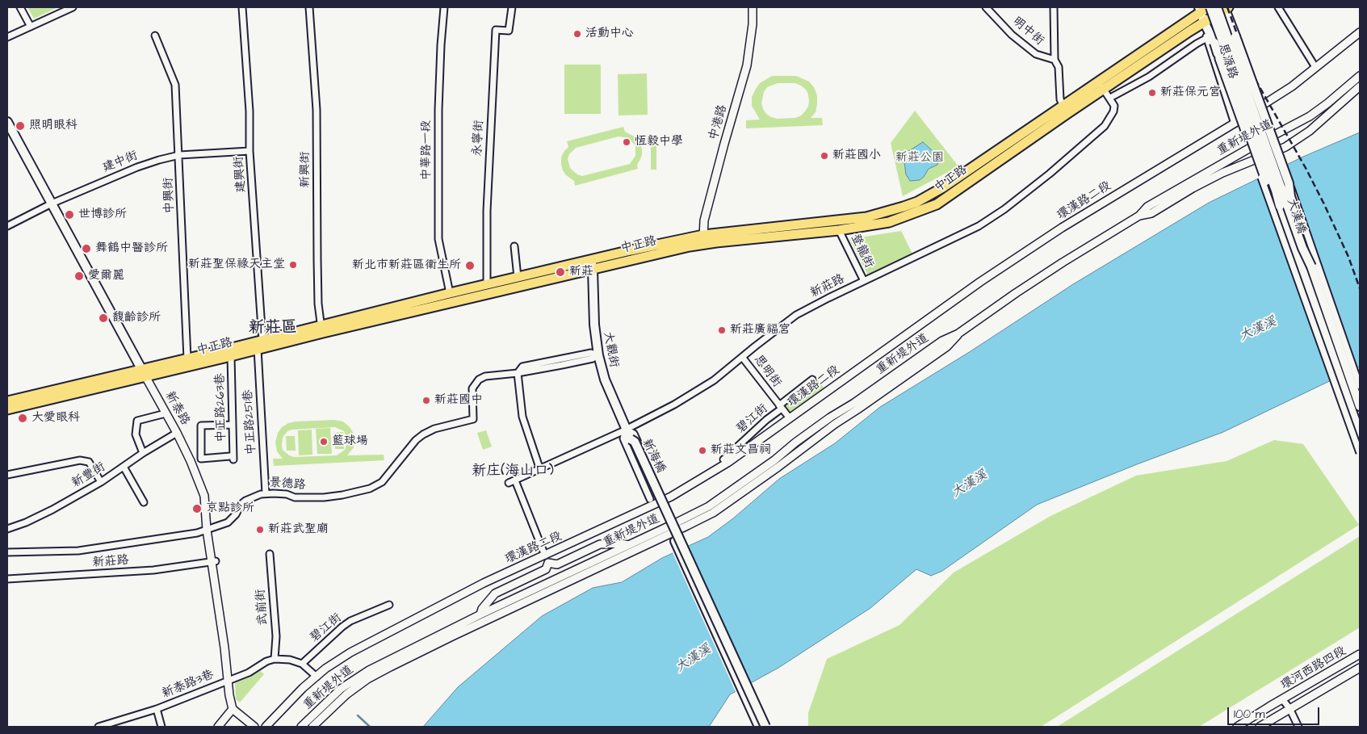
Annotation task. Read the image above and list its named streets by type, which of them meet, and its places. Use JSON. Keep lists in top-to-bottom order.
{
  "streets": {
    "main road": [
      "中正路",
      "大漢橋",
      "大觀街",
      "新泰路",
      "新海橋"
    ],
    "street": [
      "明中街",
      "思源路",
      "中港路",
      "永寧街",
      "重新堤外道",
      "中華路一段",
      "建中街",
      "新興街",
      "建興街",
      "中興街",
      "環漢路二段",
      "登龍街",
      "新莊路",
      "思明街",
      "中正路263巷",
      "碧江街",
      "中正路251巷",
      "新豐街",
      "景德路",
      "武前街",
      "環河西路四段",
      "新泰路3巷"
    ]
  },
  "crossings": [
    ["思源路", "中正路"],
    ["思源路", "環漢路二段"],
    ["思源路", "大漢橋"],
    ["中港路", "中正路"],
    ["永寧街", "中正路"],
    ["中華路一段", "中正路"],
    ["建中街", "建興街"],
    ["建中街", "中興街"],
    ["建中街", "新泰路"],
    ["新興街", "中正路"],
    ["建興街", "中正路"],
    ["中正路", "中興街"],
    ["中正路", "大漢橋"],
    ["中正路", "登龍街"],
    ["中正路", "大觀街"],
    ["中正路", "中正路263巷"],
    ["中正路", "新泰路"],
    ["中正路", "中正路251巷"],
    ["環漢路二段", "思明街"],
    ["環漢路二段", "碧江街"],
    ["登龍街", "新莊路"],
    ["新莊路", "大觀街"],
    ["新莊路", "思明街"],
    ["新莊路", "新泰路"],
    ["大觀街", "新海橋"],
    ["大觀街", "景德路"],
    ["思明街", "碧江街"],
    ["新泰路", "新豐街"],
    ["新泰路", "景德路"],
    ["新泰路", "新泰路3巷"],
    ["中正路251巷", "景德路"],
    ["武前街", "新泰路3巷"]
  ],
  "districts": ["新莊區", "新庄(海山口)"],
  "water": ["大漢溪"],
  "parks": ["新莊公園"],
  "places": [
    "活動中心",
    "新莊保元宮",
    "照明眼科",
    "恆毅中學",
    "新莊國小",
    "世博診所",
    "舞鶴中醫診所",
    "新莊聖保祿天主堂",
    "新北市新莊區衛生所",
    "新莊",
    "愛爾麗",
    "馥齡診所",
    "新莊廣福宮",
    "新莊國中",
    "大愛眼科",
    "籃球場",
    "新莊文昌祠",
    "京點診所",
    "新莊武聖廟"
  ],
  "scale_bar": "100 m"
}
